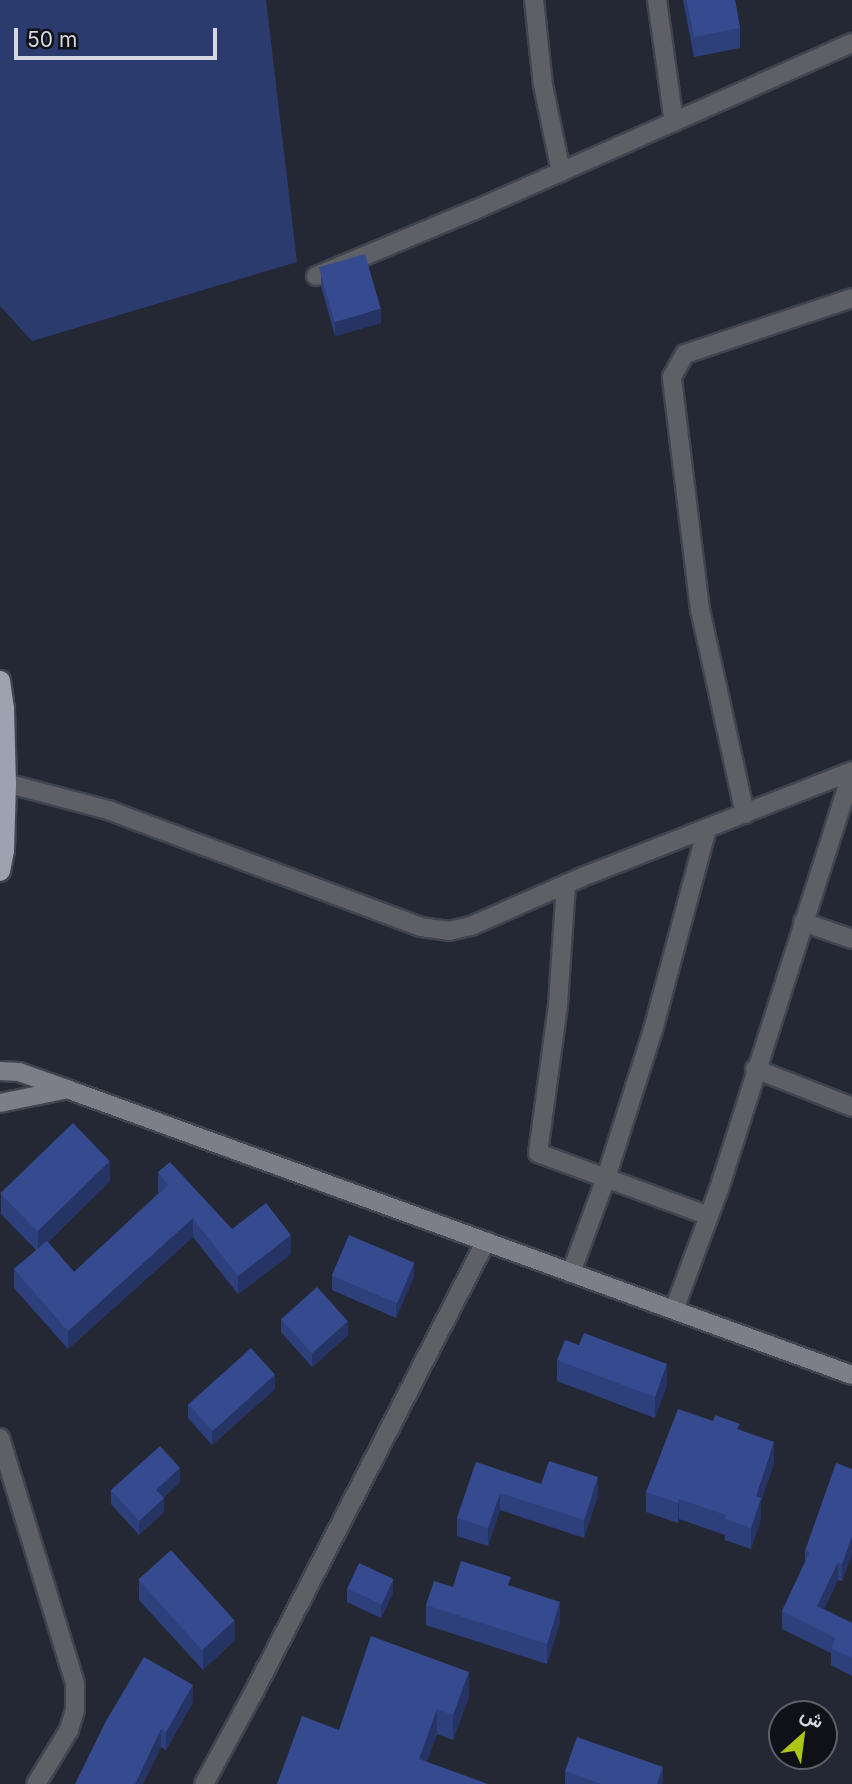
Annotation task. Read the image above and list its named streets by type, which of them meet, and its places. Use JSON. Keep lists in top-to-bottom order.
{
  "scale_bar": "50 m",
  "north": "top right"
}
